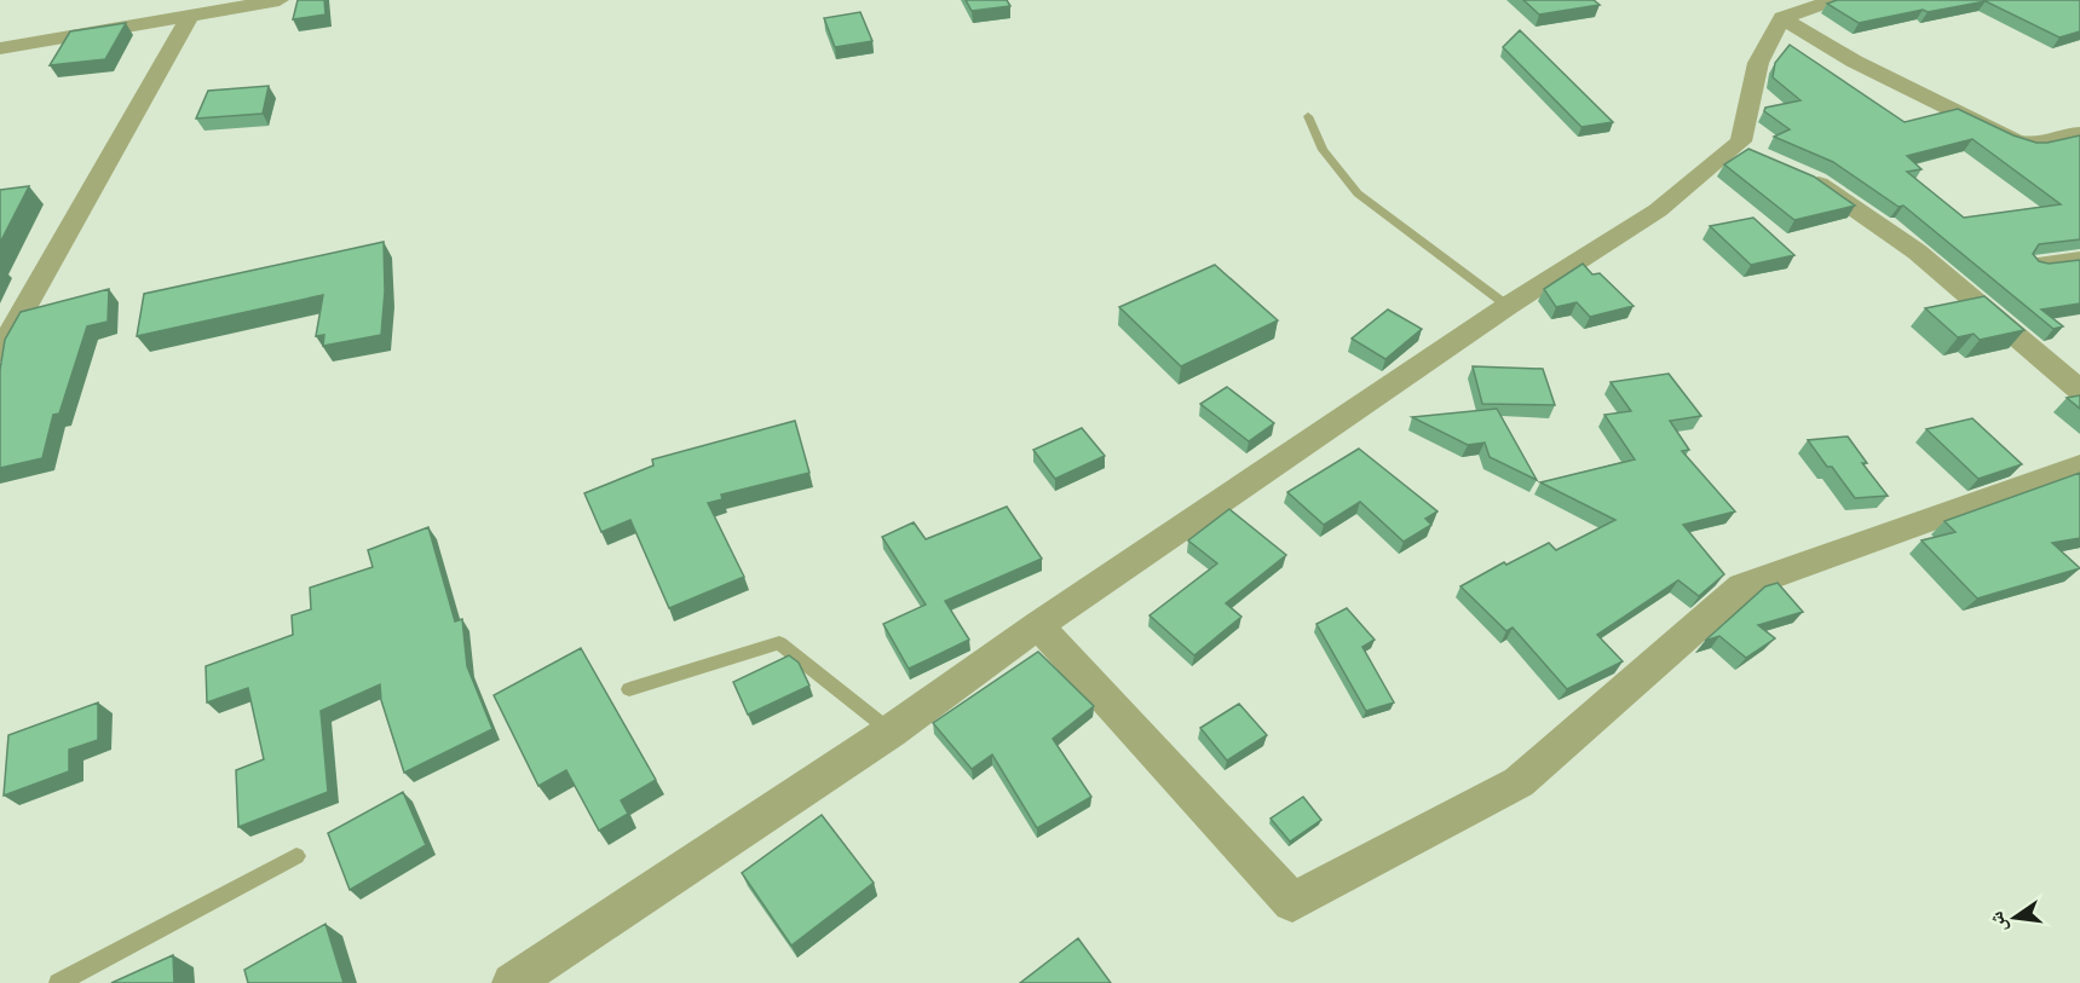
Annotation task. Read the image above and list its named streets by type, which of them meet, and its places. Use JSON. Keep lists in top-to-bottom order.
{
  "north": "left"
}
